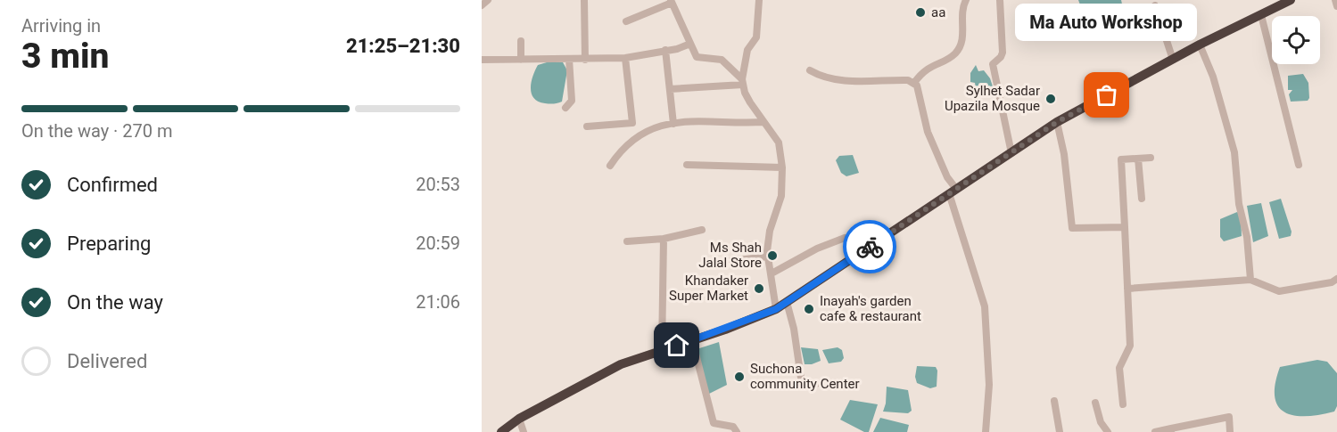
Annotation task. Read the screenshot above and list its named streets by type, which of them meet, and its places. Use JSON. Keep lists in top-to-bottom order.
{
  "places": [
    "aa",
    "Ma Auto Workshop",
    "Sylhet Sadar Upazila Mosque",
    "Ms Shah Jalal Store",
    "Khandaker Super Market",
    "Inayah's garden cafe & restaurant",
    "Suchona community Center"
  ],
  "page": {
    "heading": ["3 min", "Arriving in", "21:25–21:30"],
    "bubble": "Ma Auto Workshop",
    "bar": "On the way · 270 m",
    "list": [
      ["Confirmed", "20:53"],
      ["Preparing", "20:59"],
      ["On the way", "21:06"],
      "Delivered"
    ]
  }
}
